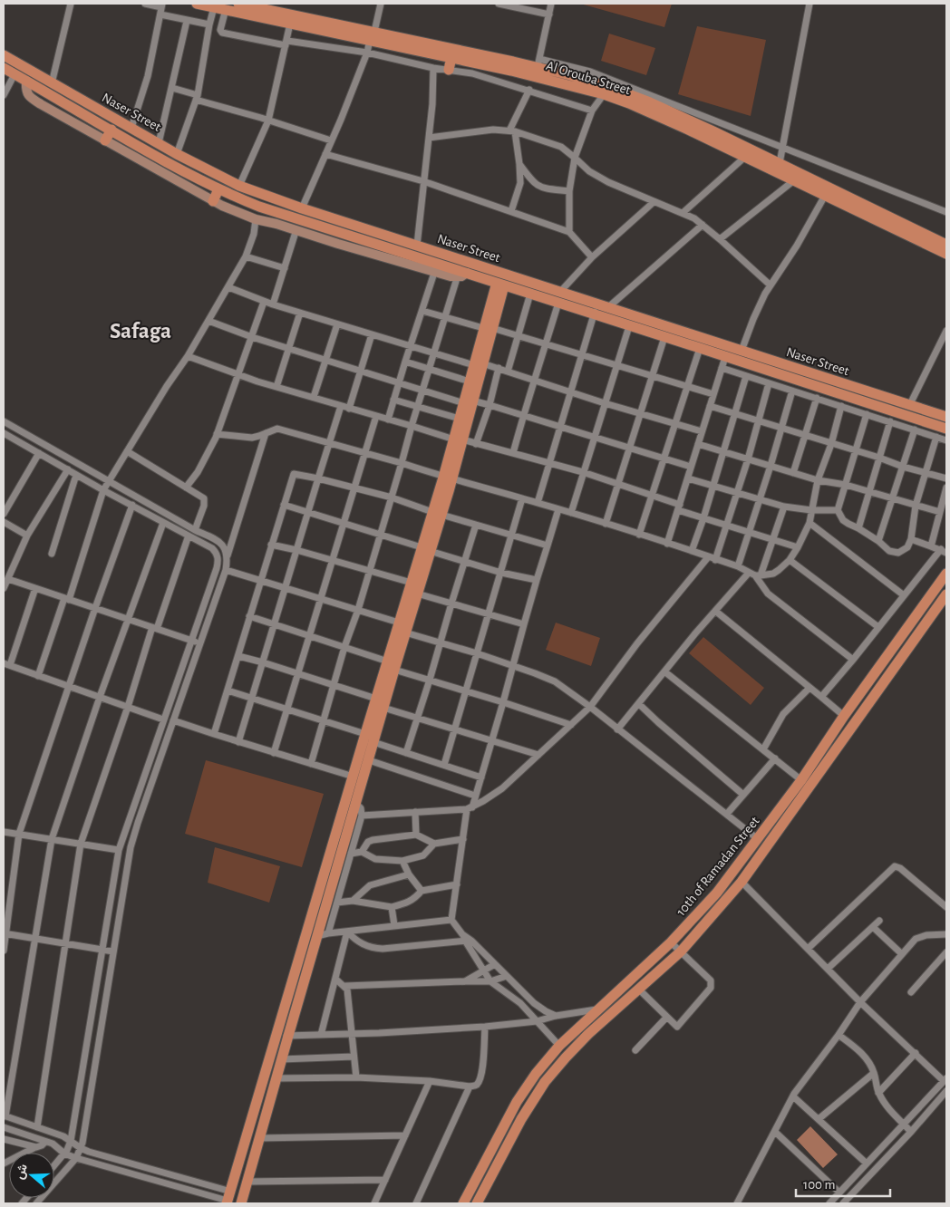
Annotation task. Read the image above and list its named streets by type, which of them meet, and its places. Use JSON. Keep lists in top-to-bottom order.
{
  "streets": {
    "main road": ["Al Orouba Street", "Naser Street", "10th of Ramadan Street"]
  },
  "districts": ["Safaga"],
  "scale_bar": "100 m",
  "north": "left"
}
